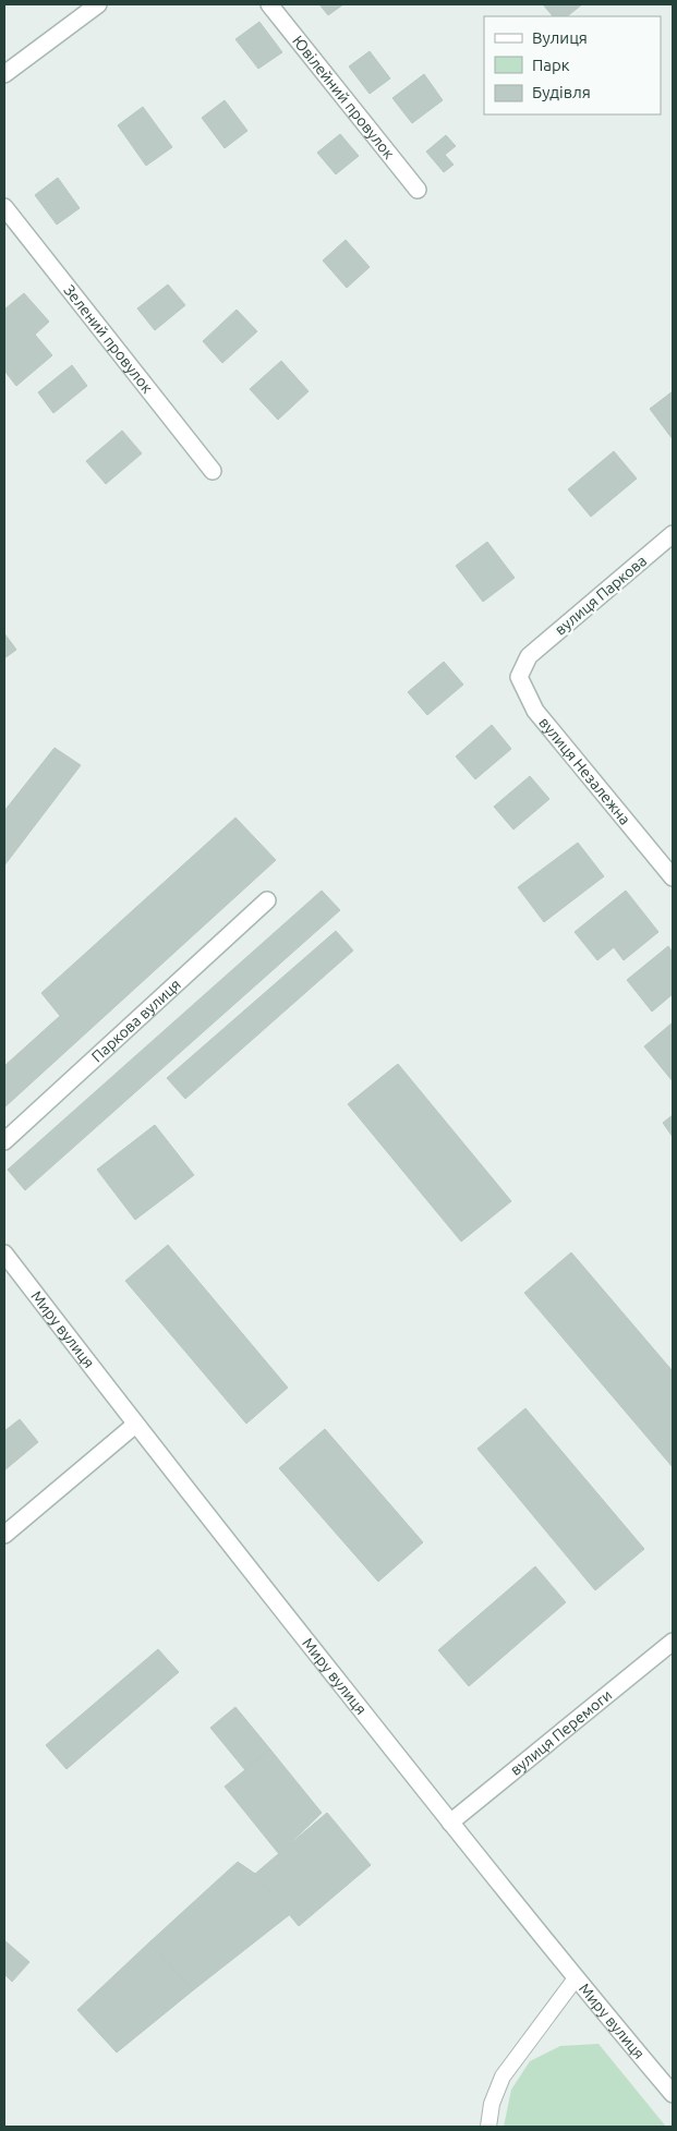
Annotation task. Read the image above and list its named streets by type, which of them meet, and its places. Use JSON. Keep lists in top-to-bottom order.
{
  "streets": {
    "street": [
      "Ювілейний провулок",
      "Зелений провулок",
      "вулиця Паркова",
      "вулиця Незалежна",
      "Паркова вулиця",
      "Миру вулиця",
      "вулиця Перемоги"
    ]
  },
  "crossings": [
    ["вулиця Паркова", "вулиця Незалежна"],
    ["Миру вулиця", "вулиця Перемоги"]
  ],
  "legend": ["Вулиця", "Парк", "Будівля"]
}
